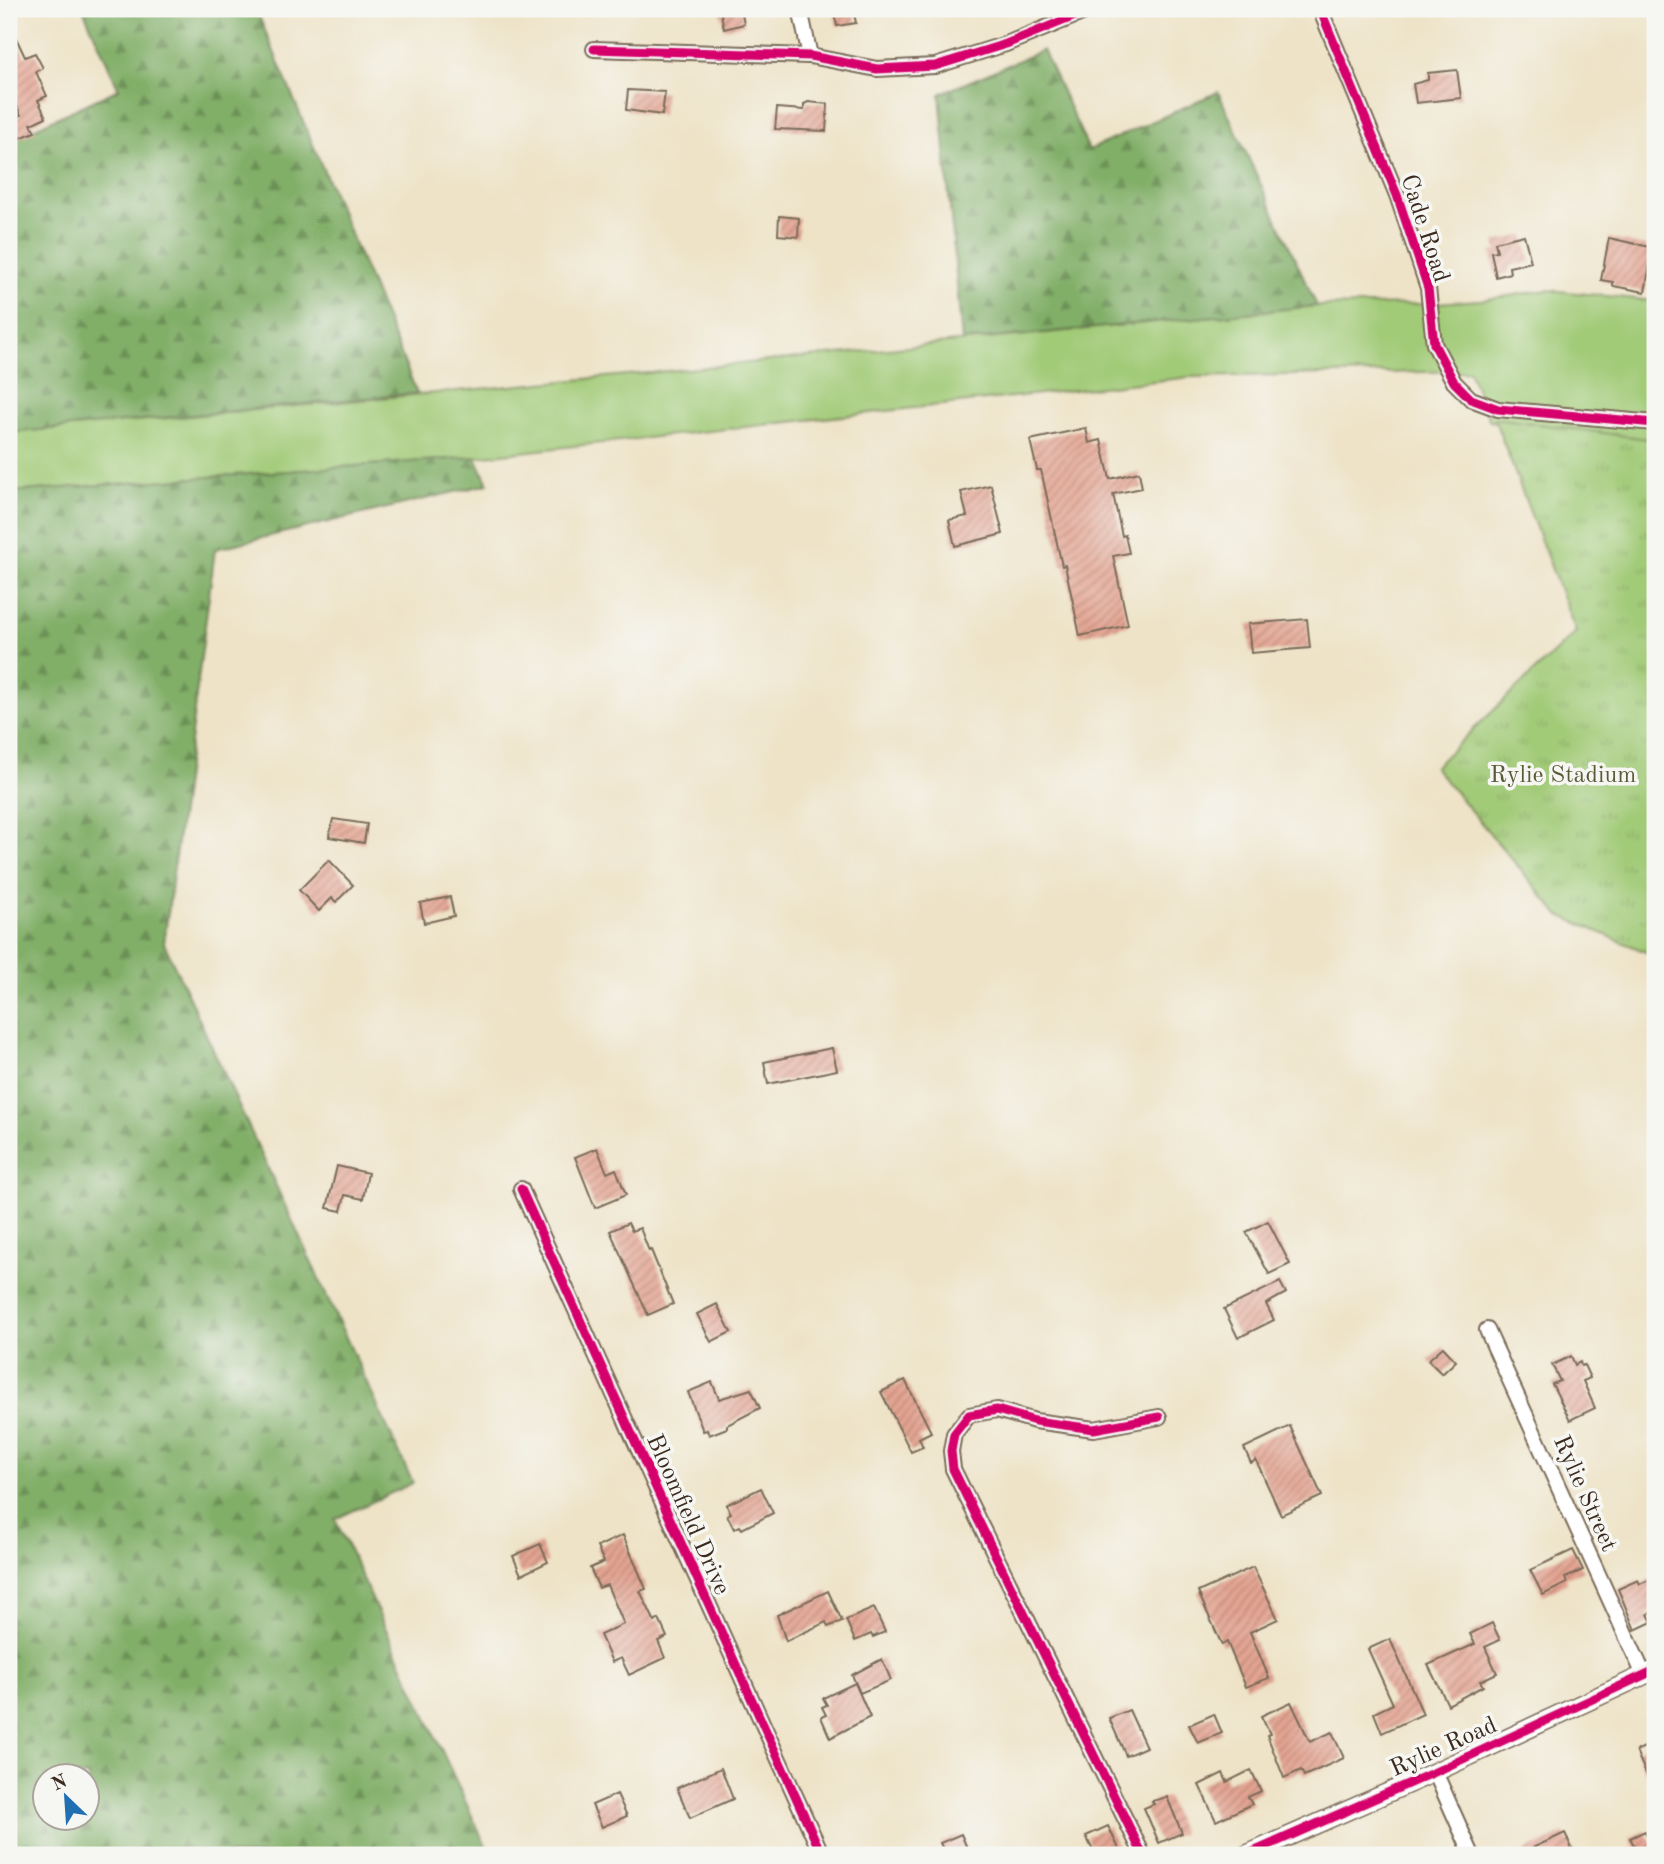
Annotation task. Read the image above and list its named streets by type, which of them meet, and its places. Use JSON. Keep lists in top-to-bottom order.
{
  "streets": {
    "street": [
      "Cade Road",
      "Rylie Street",
      "Bloomfield Drive",
      "Rylie Road"
    ]
  },
  "crossings": [
    ["Rylie Street", "Rylie Road"]
  ],
  "parks": ["Rylie Stadium"],
  "north": "top left"
}
